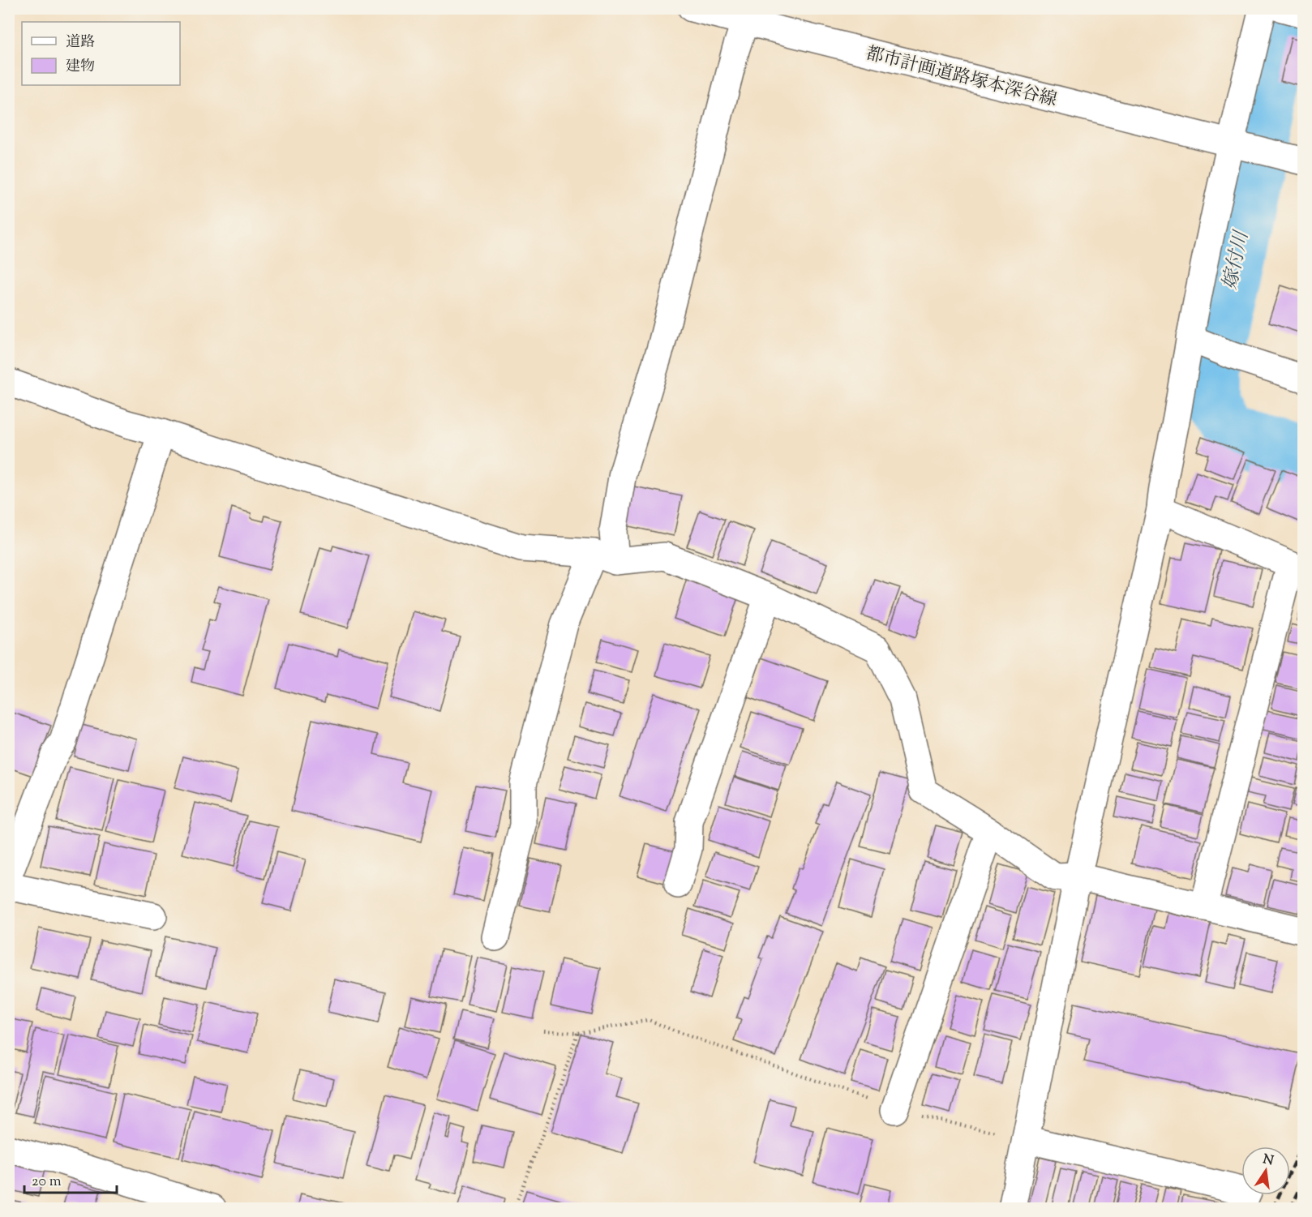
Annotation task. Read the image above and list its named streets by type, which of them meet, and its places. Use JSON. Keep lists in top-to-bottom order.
{
  "streets": {
    "street": ["都市計画道路塚本深谷線"]
  },
  "water": ["嫁付川"],
  "legend": ["道路", "建物"],
  "scale_bar": "20 m",
  "north": "top"
}
